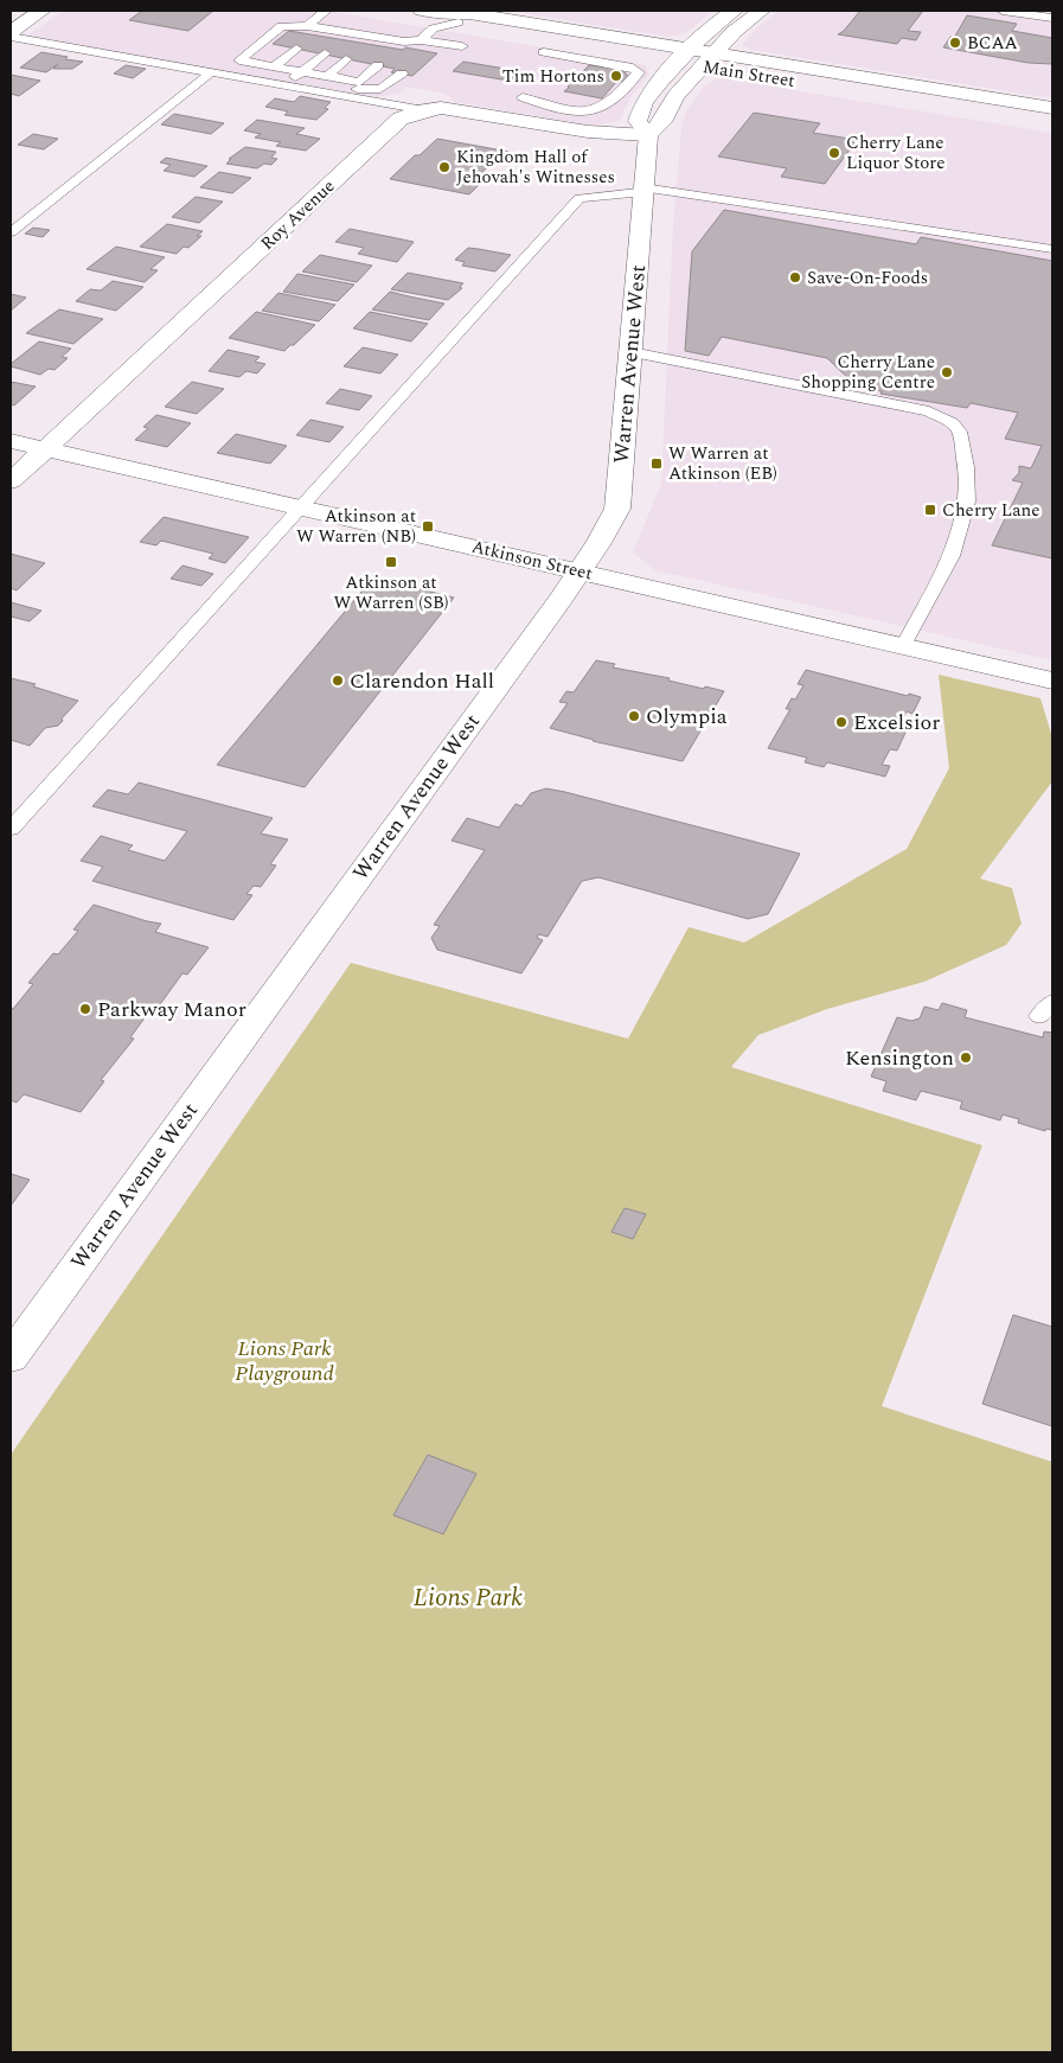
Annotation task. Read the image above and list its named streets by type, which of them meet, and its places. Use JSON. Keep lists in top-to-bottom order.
{
  "streets": {
    "street": [
      "Main Street",
      "Roy Avenue",
      "Warren Avenue West",
      "Atkinson Street"
    ]
  },
  "crossings": [
    ["Main Street", "Warren Avenue West"],
    ["Roy Avenue", "Warren Avenue West"],
    ["Roy Avenue", "Atkinson Street"],
    ["Warren Avenue West", "Atkinson Street"]
  ],
  "parks": ["Lions Park Playground", "Lions Park"],
  "places": {
    "other": [
      "BCAA",
      "Tim Hortons",
      "Cherry Lane Liquor Store",
      "Kingdom Hall of Jehovah's Witnesses",
      "Save-On-Foods",
      "Cherry Lane Shopping Centre",
      "Clarendon Hall",
      "Olympia",
      "Excelsior",
      "Parkway Manor",
      "Kensington"
    ],
    "transit": [
      "W Warren at Atkinson (EB)",
      "Cherry Lane",
      "Atkinson at W Warren (NB)",
      "Atkinson at W Warren (SB)"
    ]
  }
}
